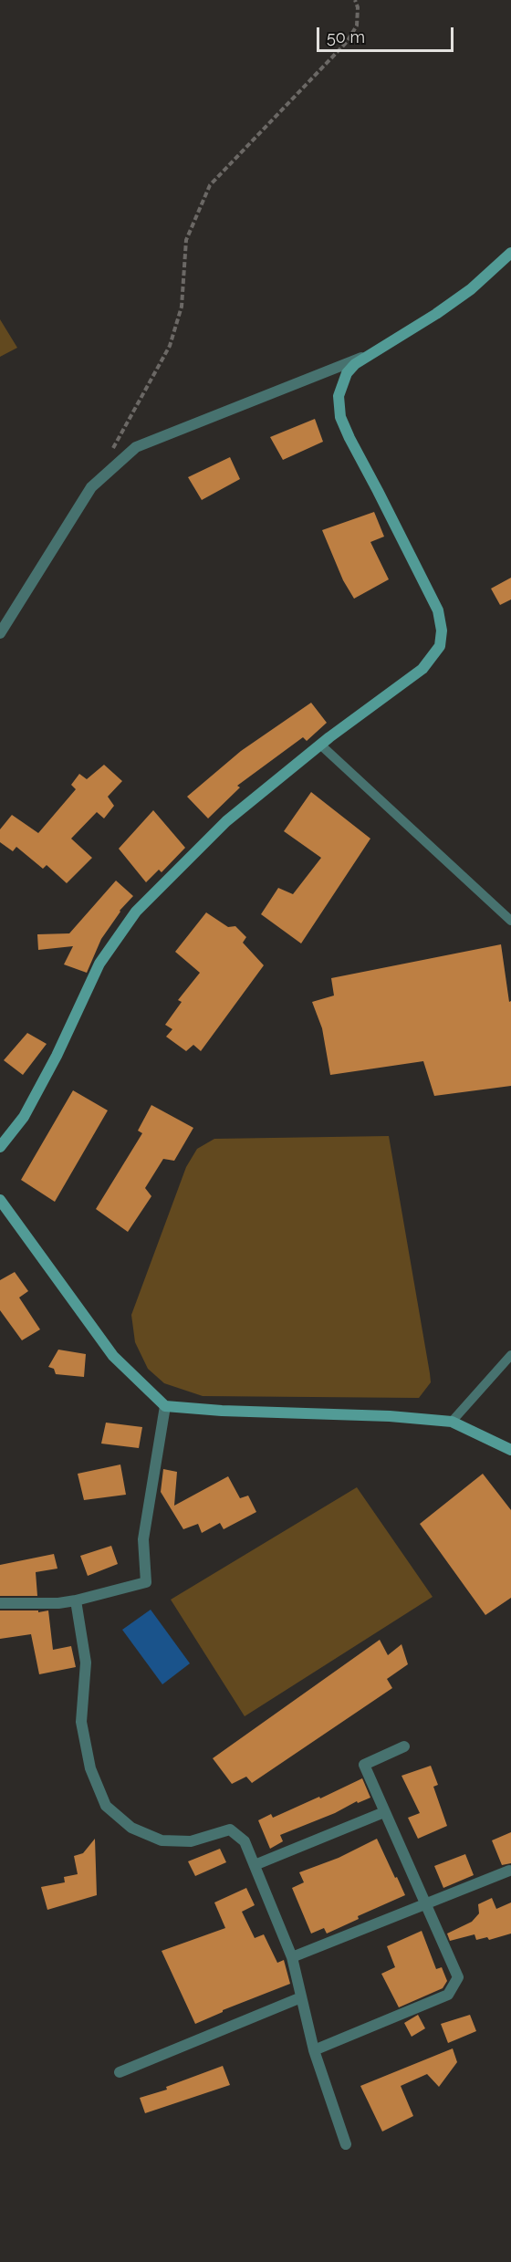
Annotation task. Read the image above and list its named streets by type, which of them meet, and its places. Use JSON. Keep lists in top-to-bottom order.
{
  "scale_bar": "50 m"
}
